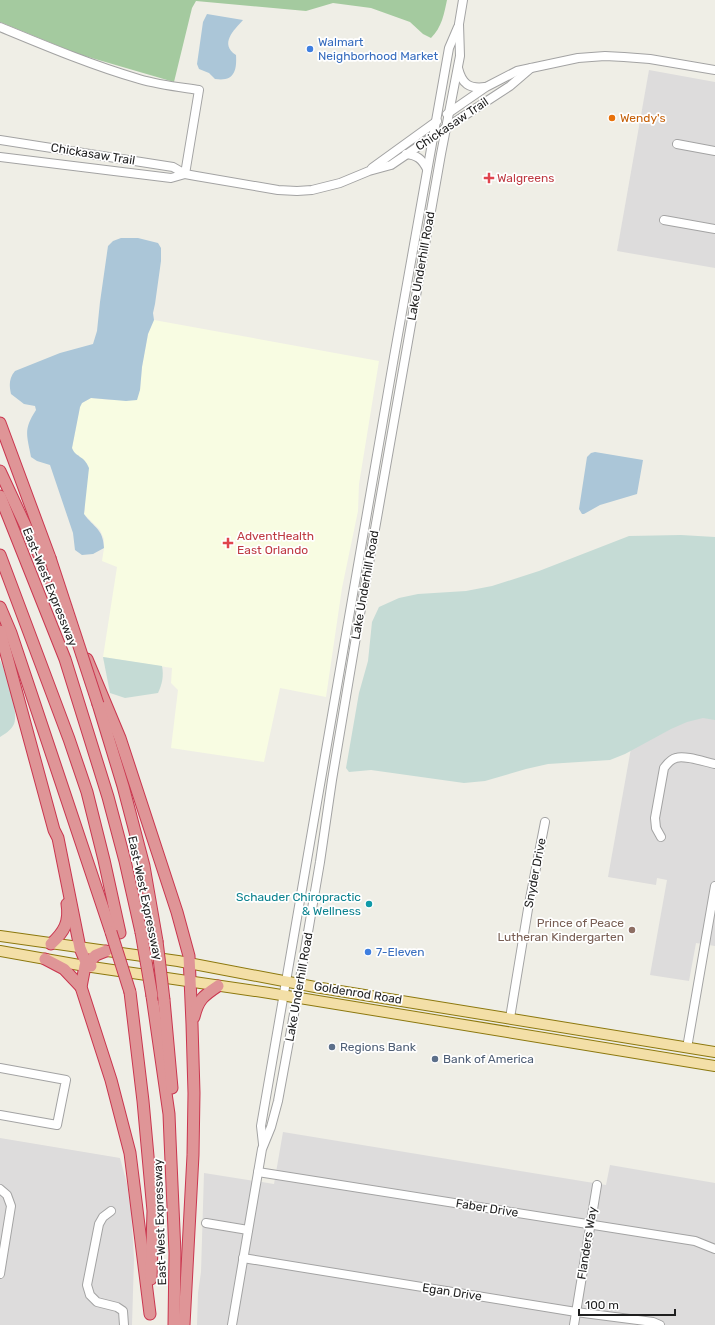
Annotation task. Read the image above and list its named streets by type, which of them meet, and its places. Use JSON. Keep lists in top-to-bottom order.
{
  "streets": {
    "highway": ["East-West Expressway"],
    "main road": ["Goldenrod Road"],
    "street": [
      "Chickasaw Trail",
      "Lake Underhill Road",
      "Snyder Drive",
      "Faber Drive",
      "Flanders Way",
      "Egan Drive"
    ]
  },
  "crossings": [
    ["Chickasaw Trail", "Lake Underhill Road"],
    ["Lake Underhill Road", "Goldenrod Road"],
    ["Lake Underhill Road", "Faber Drive"],
    ["Lake Underhill Road", "Egan Drive"],
    ["Snyder Drive", "Goldenrod Road"],
    ["Faber Drive", "Flanders Way"],
    ["Flanders Way", "Egan Drive"]
  ],
  "places": {
    "other": [
      "Walmart Neighborhood Market",
      "Wendy's",
      "Schauder Chiropractic & Wellness",
      "Prince of Peace Lutheran Kindergarten",
      "7-Eleven",
      "Regions Bank",
      "Bank of America"
    ],
    "health": ["Walgreens", "AdventHealth East Orlando"]
  },
  "scale_bar": "100 m"
}
